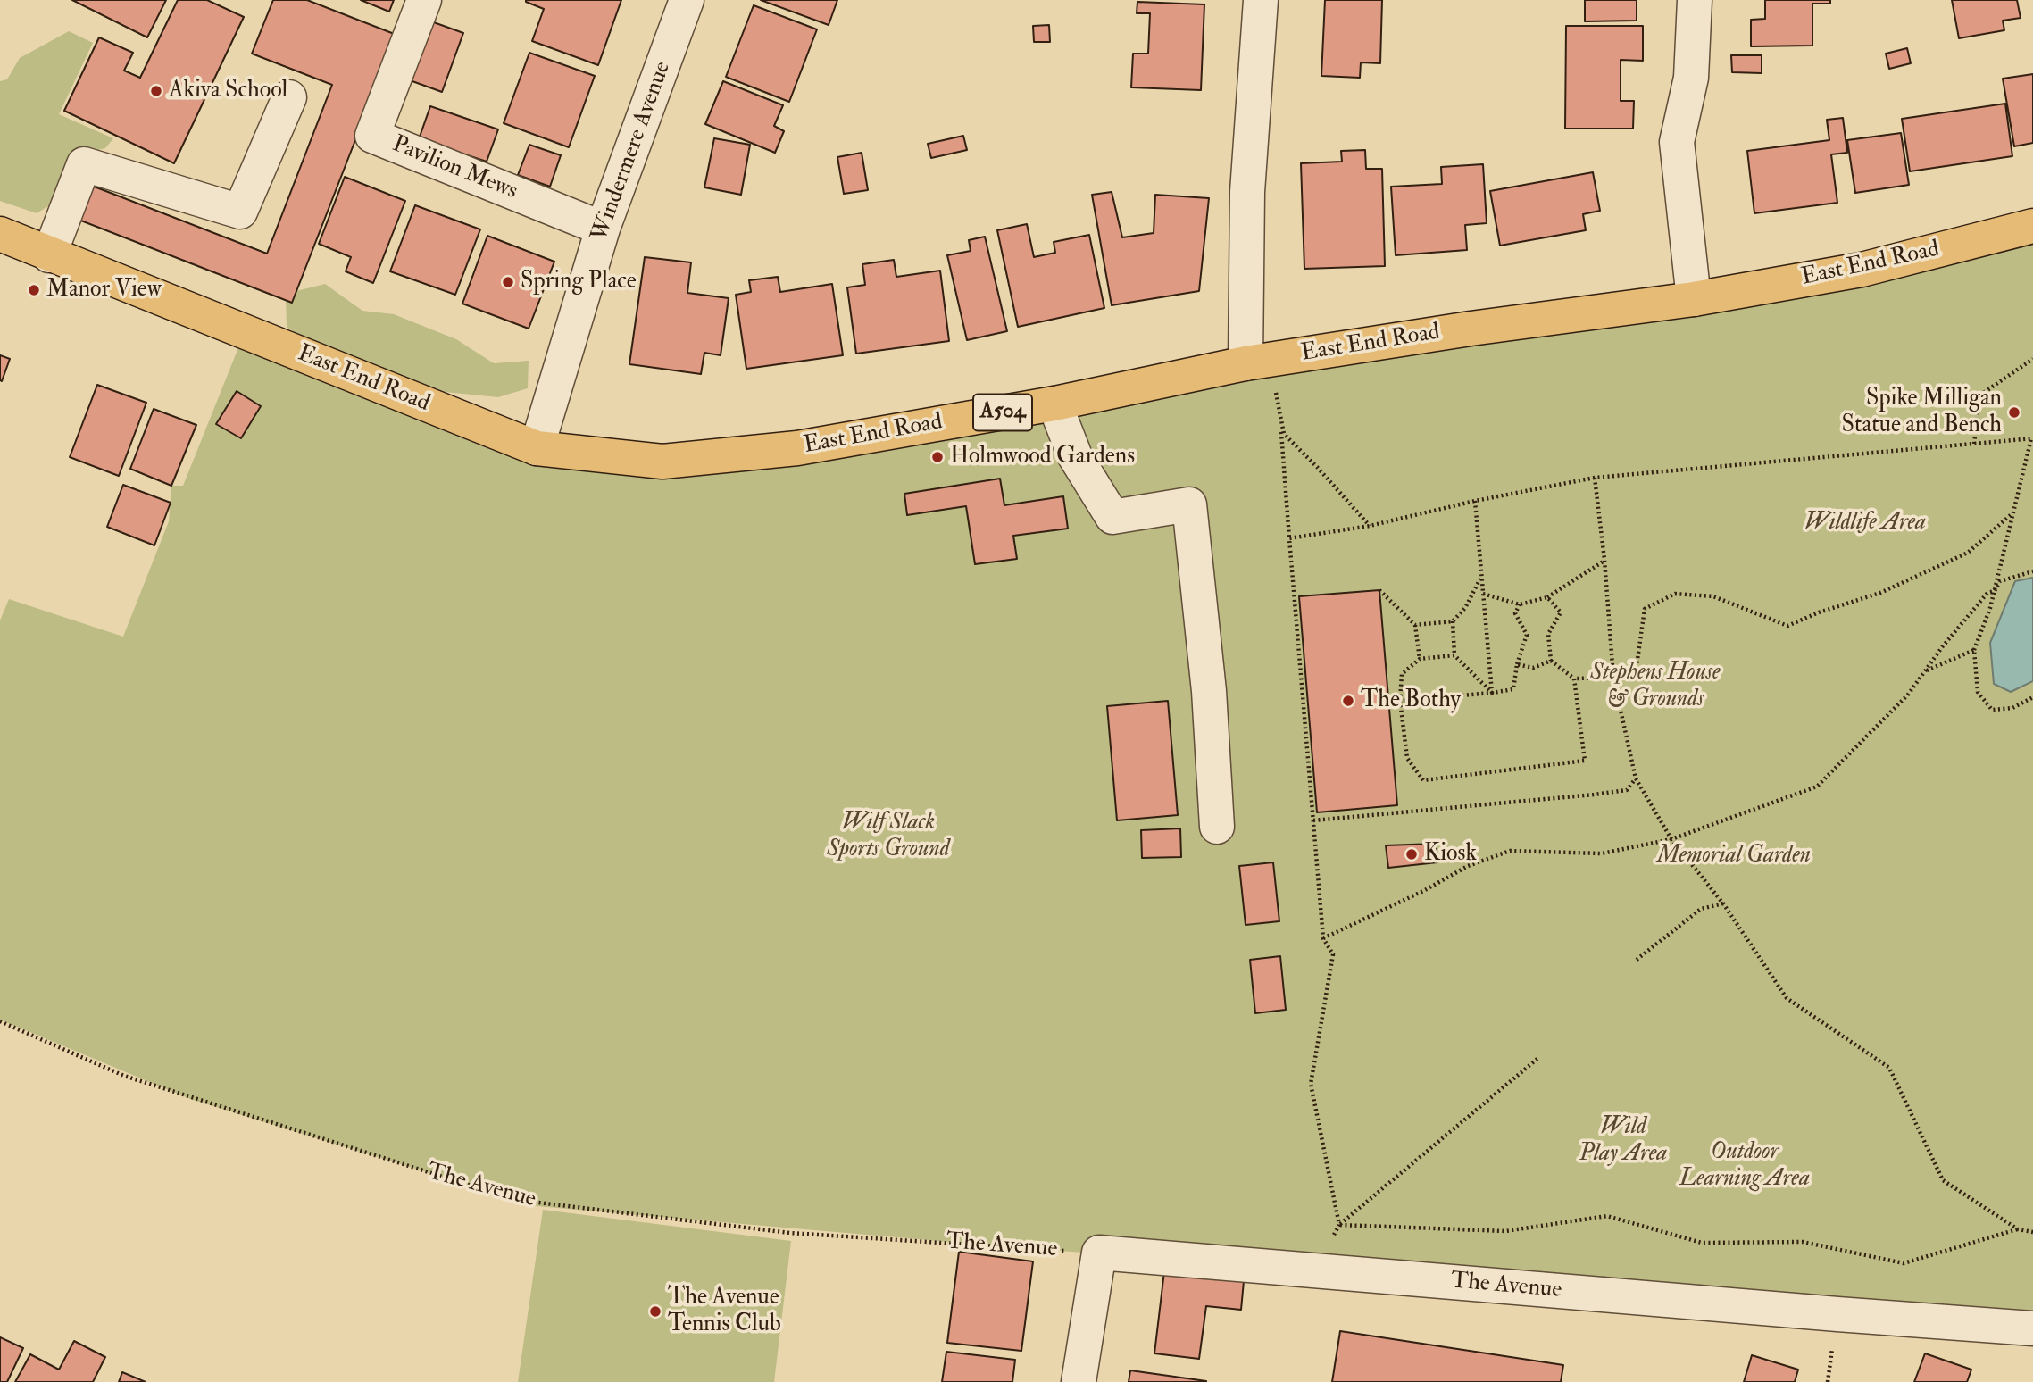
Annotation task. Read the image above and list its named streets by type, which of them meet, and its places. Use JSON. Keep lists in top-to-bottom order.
{
  "streets": {
    "main road": ["East End Road", "A504"],
    "street": ["Windermere Avenue", "Pavilion Mews", "The Avenue"]
  },
  "crossings": [
    ["Windermere Avenue", "Pavilion Mews"],
    ["Windermere Avenue", "East End Road"]
  ],
  "parks": [
    "Wildlife Area",
    "Stephens House & Grounds",
    "Wilf Slack Sports Ground",
    "Memorial Garden",
    "Wild Play Area",
    "Outdoor Learning Area"
  ],
  "places": [
    "Akiva School",
    "Spring Place",
    "Manor View",
    "Spike Milligan Statue and Bench",
    "Holmwood Gardens",
    "The Bothy",
    "Kiosk",
    "The Avenue Tennis Club"
  ]
}
